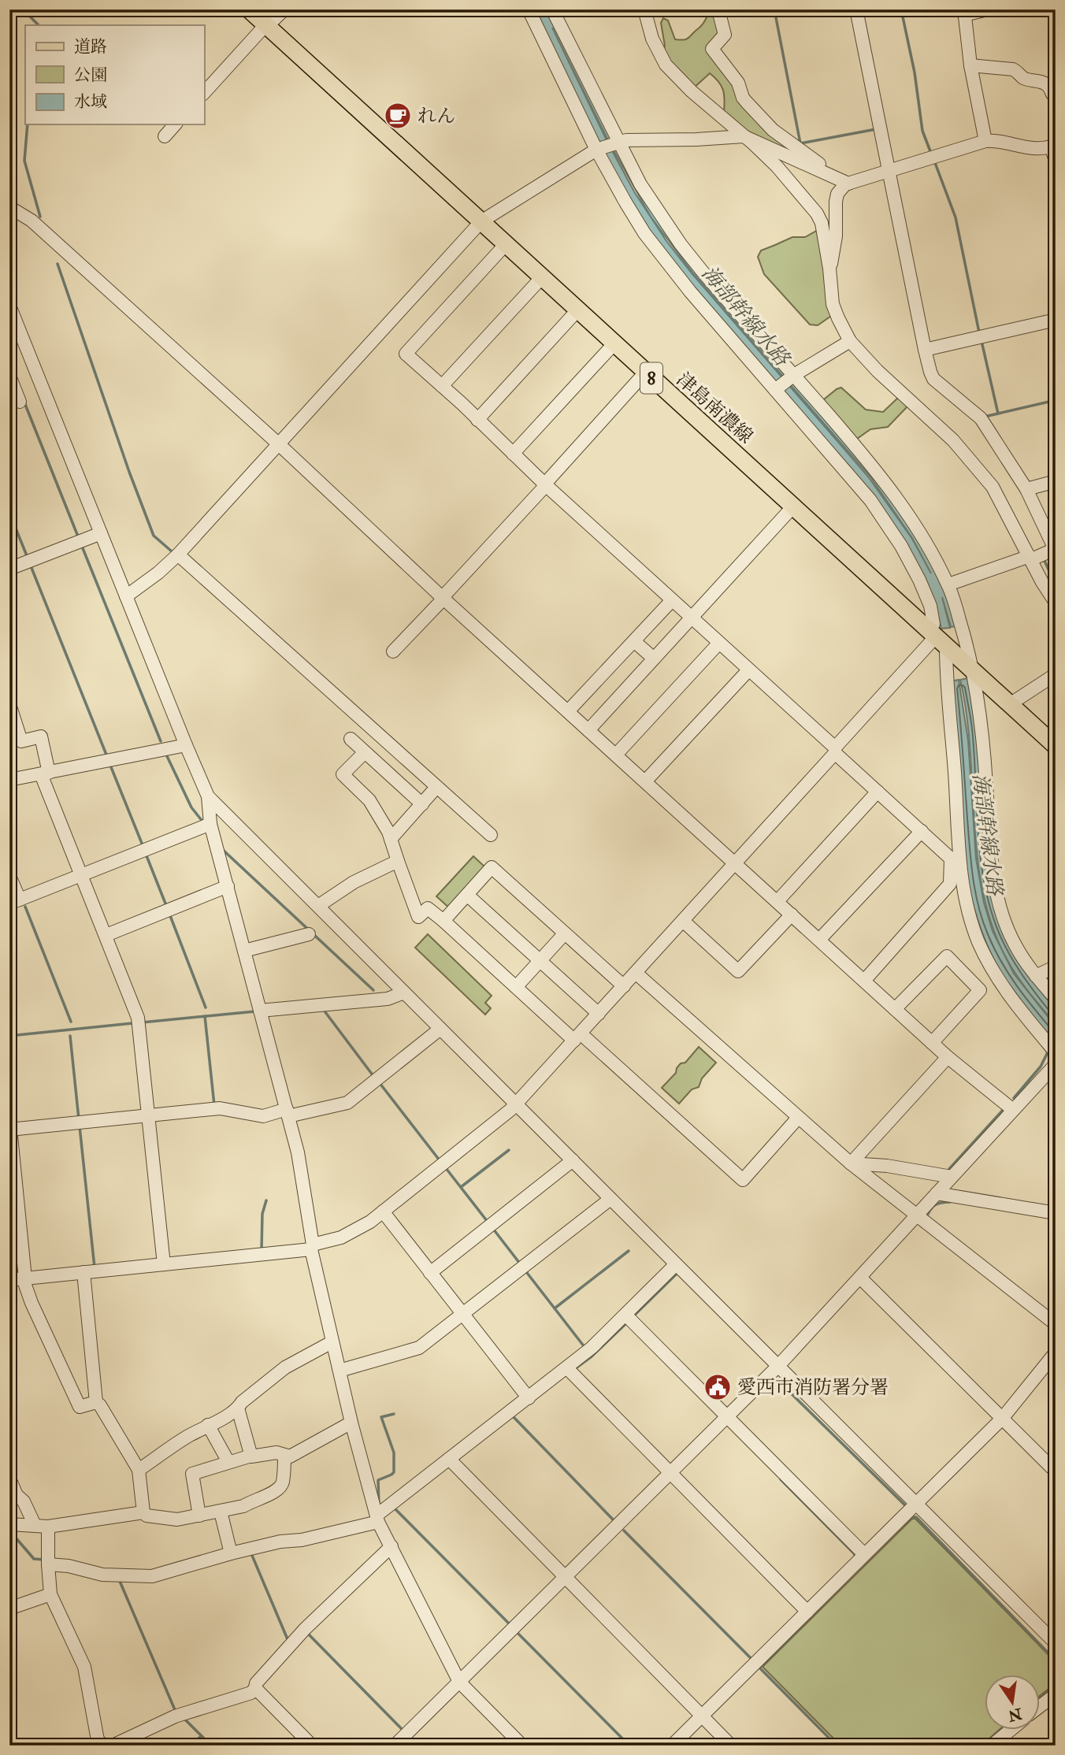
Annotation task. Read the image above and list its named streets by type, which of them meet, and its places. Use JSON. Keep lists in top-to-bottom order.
{
  "streets": {
    "main road": ["8", "津島南濃線"]
  },
  "water": ["海部幹線水路"],
  "places": {
    "cafe": ["れん"],
    "public building": ["愛西市消防署分署"]
  },
  "legend": ["道路", "公園", "水域"],
  "north": "bottom"
}
